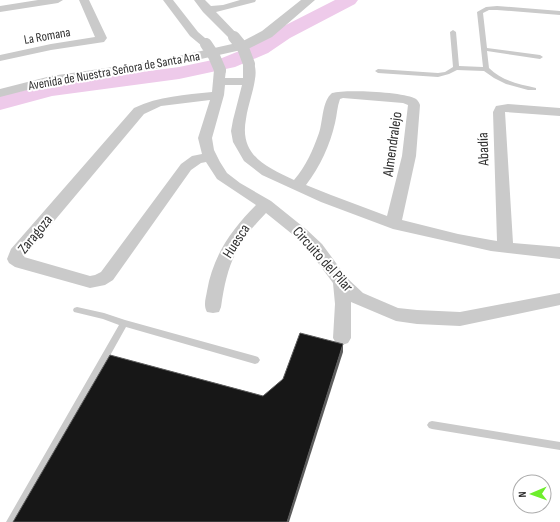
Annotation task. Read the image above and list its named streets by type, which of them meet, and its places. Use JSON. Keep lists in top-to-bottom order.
{
  "streets": {
    "street": [
      "La Romana",
      "Avenida de Nuestra Señora de Santa Ana",
      "Almendralejo",
      "Abadía",
      "Zaragoza",
      "Huesca",
      "Circuito del Pilar"
    ]
  },
  "crossings": [
    ["Zaragoza", "Circuito del Pilar"],
    ["Huesca", "Circuito del Pilar"]
  ],
  "north": "left"
}
